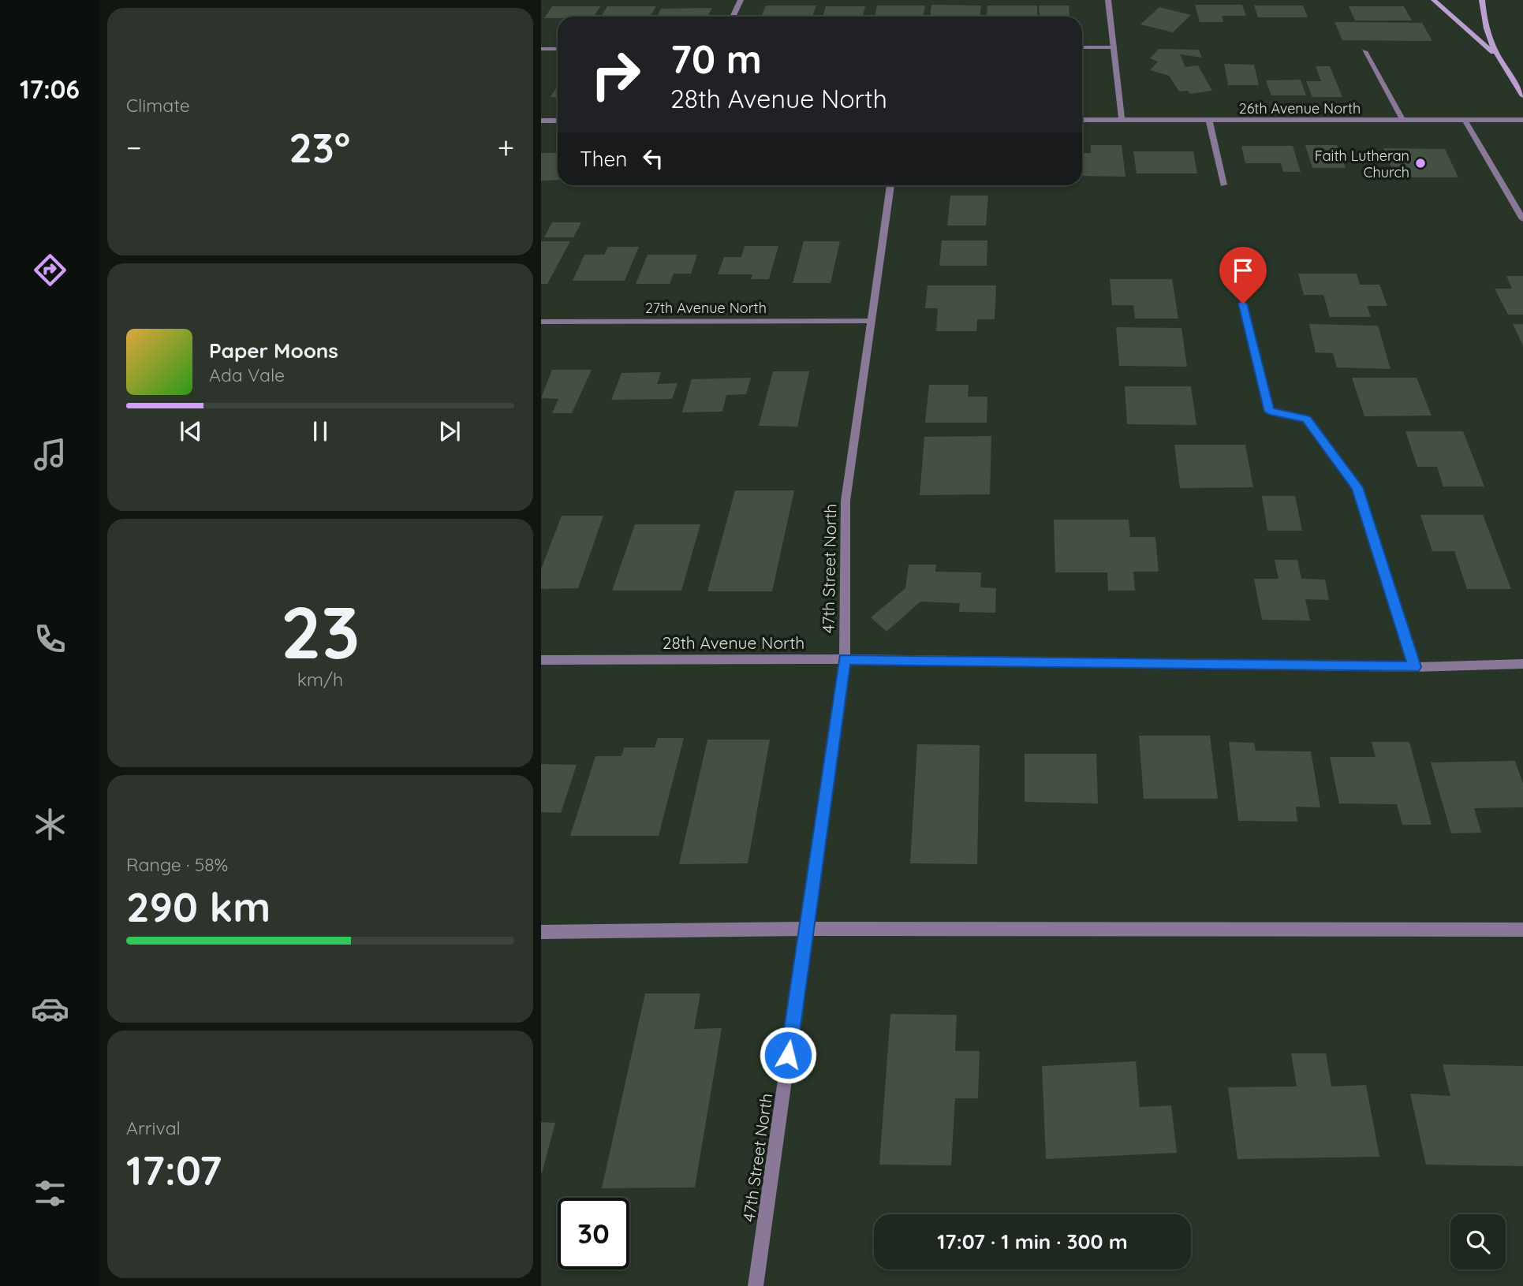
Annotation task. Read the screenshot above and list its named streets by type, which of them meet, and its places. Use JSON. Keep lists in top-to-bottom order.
{
  "streets": {
    "street": [
      "26th Avenue North",
      "27th Avenue North",
      "47th Street North",
      "28th Avenue North"
    ]
  },
  "crossings": [
    ["27th Avenue North", "47th Street North"],
    ["47th Street North", "28th Avenue North"]
  ],
  "places": ["Faith Lutheran Church"],
  "page": {
    "tabs": "17:06",
    "tile": [
      "Climate",
      ["23", "km/h"],
      ["Range · 58%", "290 km"],
      ["Arrival", "17:07"]
    ],
    "turn": ["70 m", "28th Avenue North"],
    "heat": ["−", "23°", "+"],
    "then": "Then",
    "song": ["Paper Moons", "Ada Vale"],
    "limit": "30",
    "trip": "17:07 · 1 min · 300 m"
  }
}
